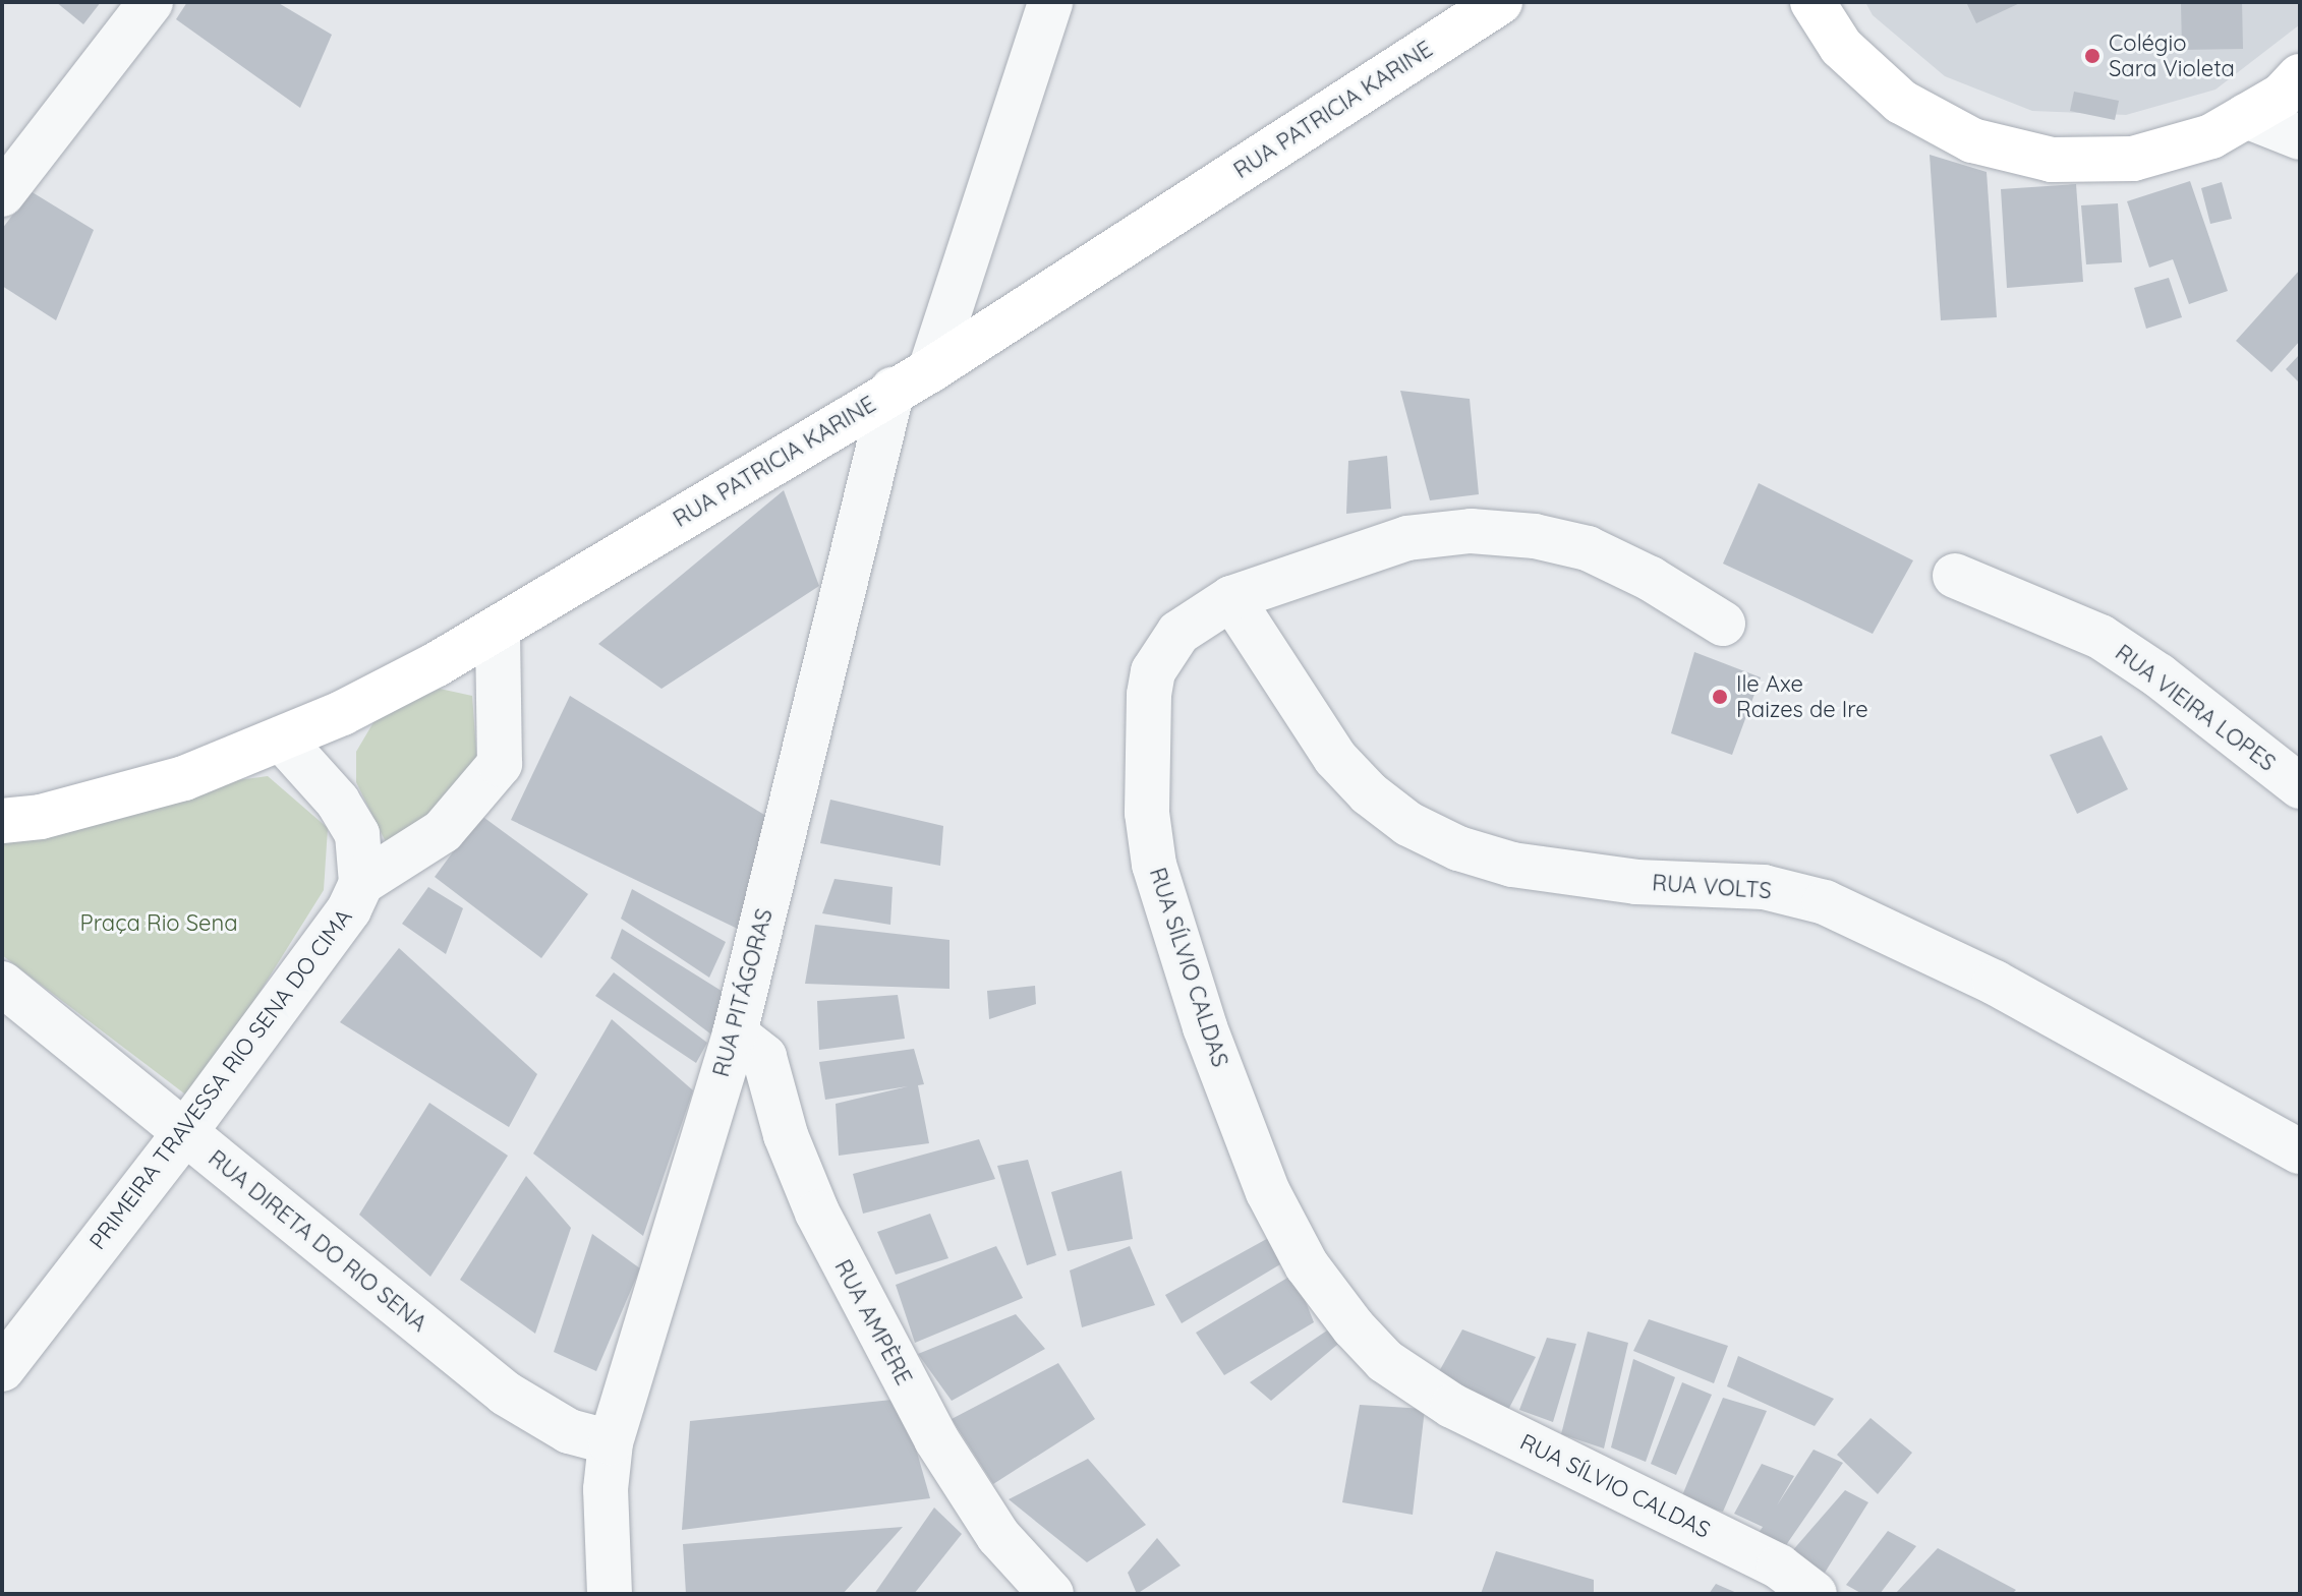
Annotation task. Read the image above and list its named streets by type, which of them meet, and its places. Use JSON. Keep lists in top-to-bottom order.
{
  "streets": {
    "main road": ["RUA PATRICIA KARINE"],
    "street": [
      "RUA VIEIRA LOPES",
      "RUA VOLTS",
      "RUA SÍLVIO CALDAS",
      "RUA PITÁGORAS",
      "PRIMEIRA TRAVESSA RIO SENA DO CIMA",
      "RUA DIRETA DO RIO SENA",
      "RUA AMPÈRE"
    ]
  },
  "crossings": [
    ["RUA PATRICIA KARINE", "RUA PITÁGORAS"],
    ["RUA PATRICIA KARINE", "PRIMEIRA TRAVESSA RIO SENA DO CIMA"],
    ["RUA VOLTS", "RUA SÍLVIO CALDAS"],
    ["RUA PITÁGORAS", "RUA DIRETA DO RIO SENA"],
    ["RUA PITÁGORAS", "RUA AMPÈRE"],
    ["PRIMEIRA TRAVESSA RIO SENA DO CIMA", "RUA DIRETA DO RIO SENA"]
  ],
  "parks": ["Praça Rio Sena"],
  "places": ["Colégio Sara Violeta", "Ile Axe Raizes de Ire"]
}
